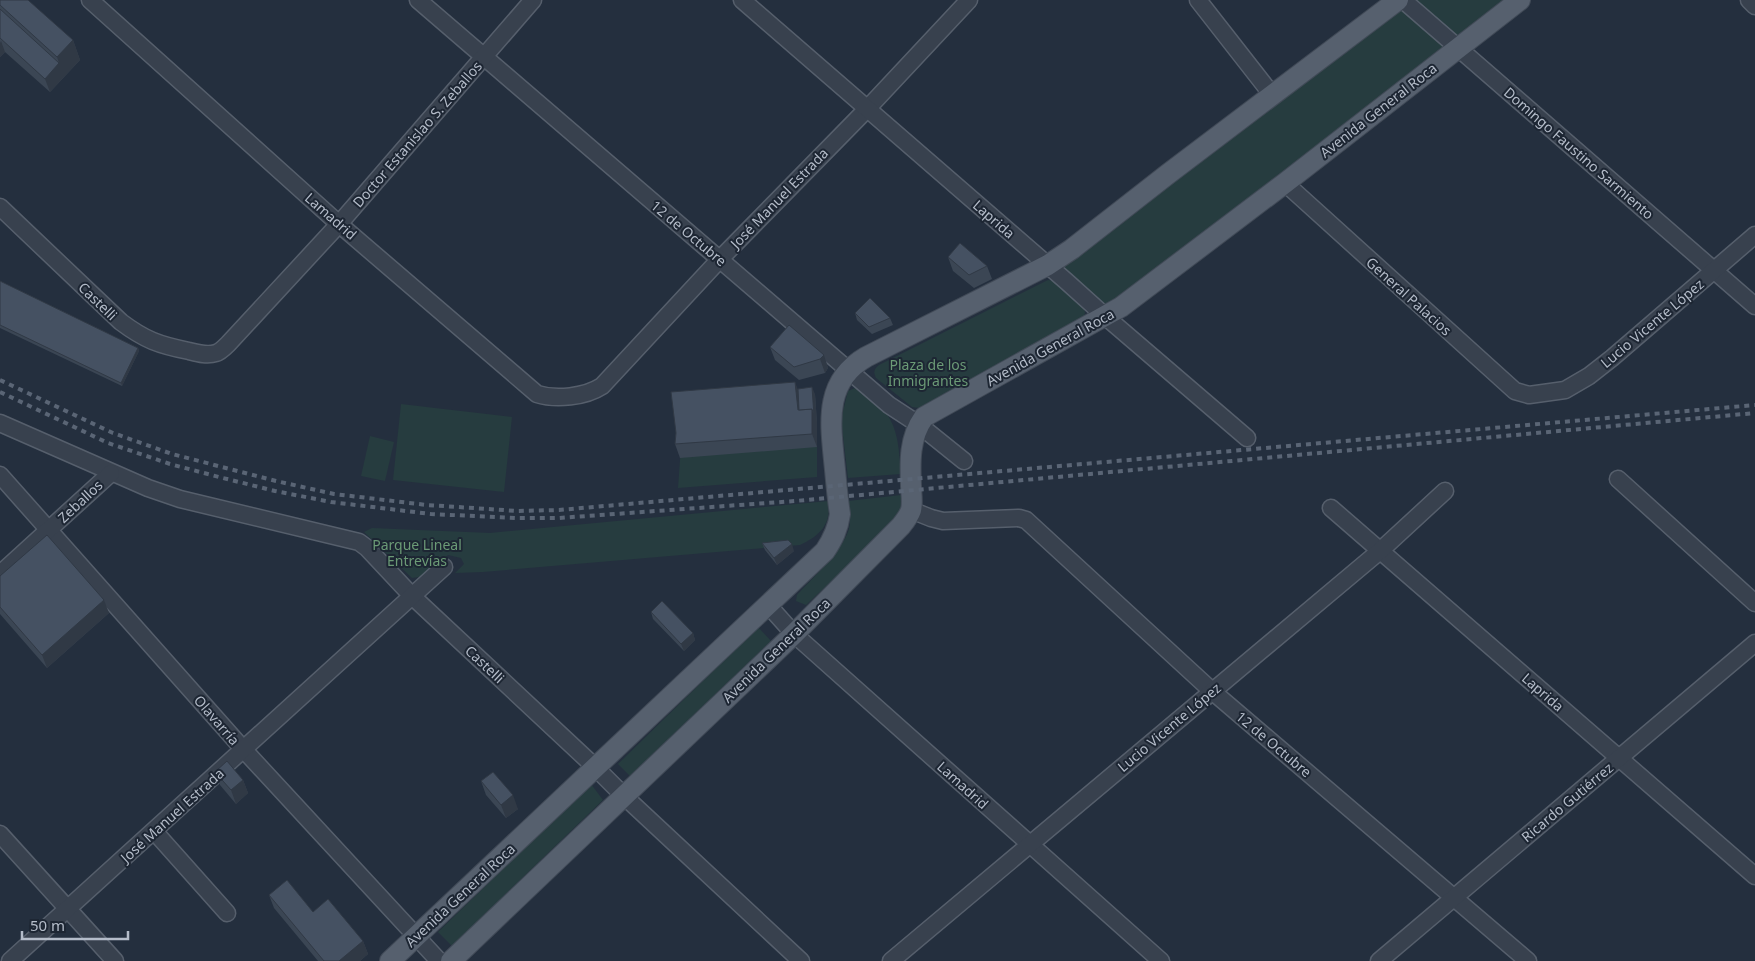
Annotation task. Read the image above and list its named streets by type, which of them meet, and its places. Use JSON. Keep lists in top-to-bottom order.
{
  "streets": {
    "main road": ["Avenida General Roca"],
    "street": [
      "Doctor Estanislao S. Zeballos",
      "Domingo Faustino Sarmiento",
      "José Manuel Estrada",
      "Lamadrid",
      "Laprida",
      "12 de Octubre",
      "General Palacios",
      "Castelli",
      "Lucio Vicente López",
      "Zeballos",
      "Olavarría",
      "Ricardo Gutiérrez"
    ]
  },
  "crossings": [
    ["Avenida General Roca", "Domingo Faustino Sarmiento"],
    ["Avenida General Roca", "Lamadrid"],
    ["Avenida General Roca", "Laprida"],
    ["Avenida General Roca", "12 de Octubre"],
    ["Avenida General Roca", "General Palacios"],
    ["Avenida General Roca", "Castelli"],
    ["Avenida General Roca", "Olavarría"],
    ["Doctor Estanislao S. Zeballos", "Lamadrid"],
    ["Doctor Estanislao S. Zeballos", "12 de Octubre"],
    ["Doctor Estanislao S. Zeballos", "Castelli"],
    ["Domingo Faustino Sarmiento", "Lucio Vicente López"],
    ["José Manuel Estrada", "Lamadrid"],
    ["José Manuel Estrada", "Laprida"],
    ["José Manuel Estrada", "12 de Octubre"],
    ["José Manuel Estrada", "Castelli"],
    ["José Manuel Estrada", "Olavarría"],
    ["Lamadrid", "Lucio Vicente López"],
    ["Laprida", "Lucio Vicente López"],
    ["Laprida", "Ricardo Gutiérrez"],
    ["12 de Octubre", "Lucio Vicente López"],
    ["12 de Octubre", "Ricardo Gutiérrez"],
    ["General Palacios", "Lucio Vicente López"],
    ["Castelli", "Zeballos"],
    ["Zeballos", "Olavarría"]
  ],
  "parks": ["Plaza de los Inmigrantes", "Parque Lineal Entrevías"],
  "scale_bar": "50 m"
}
